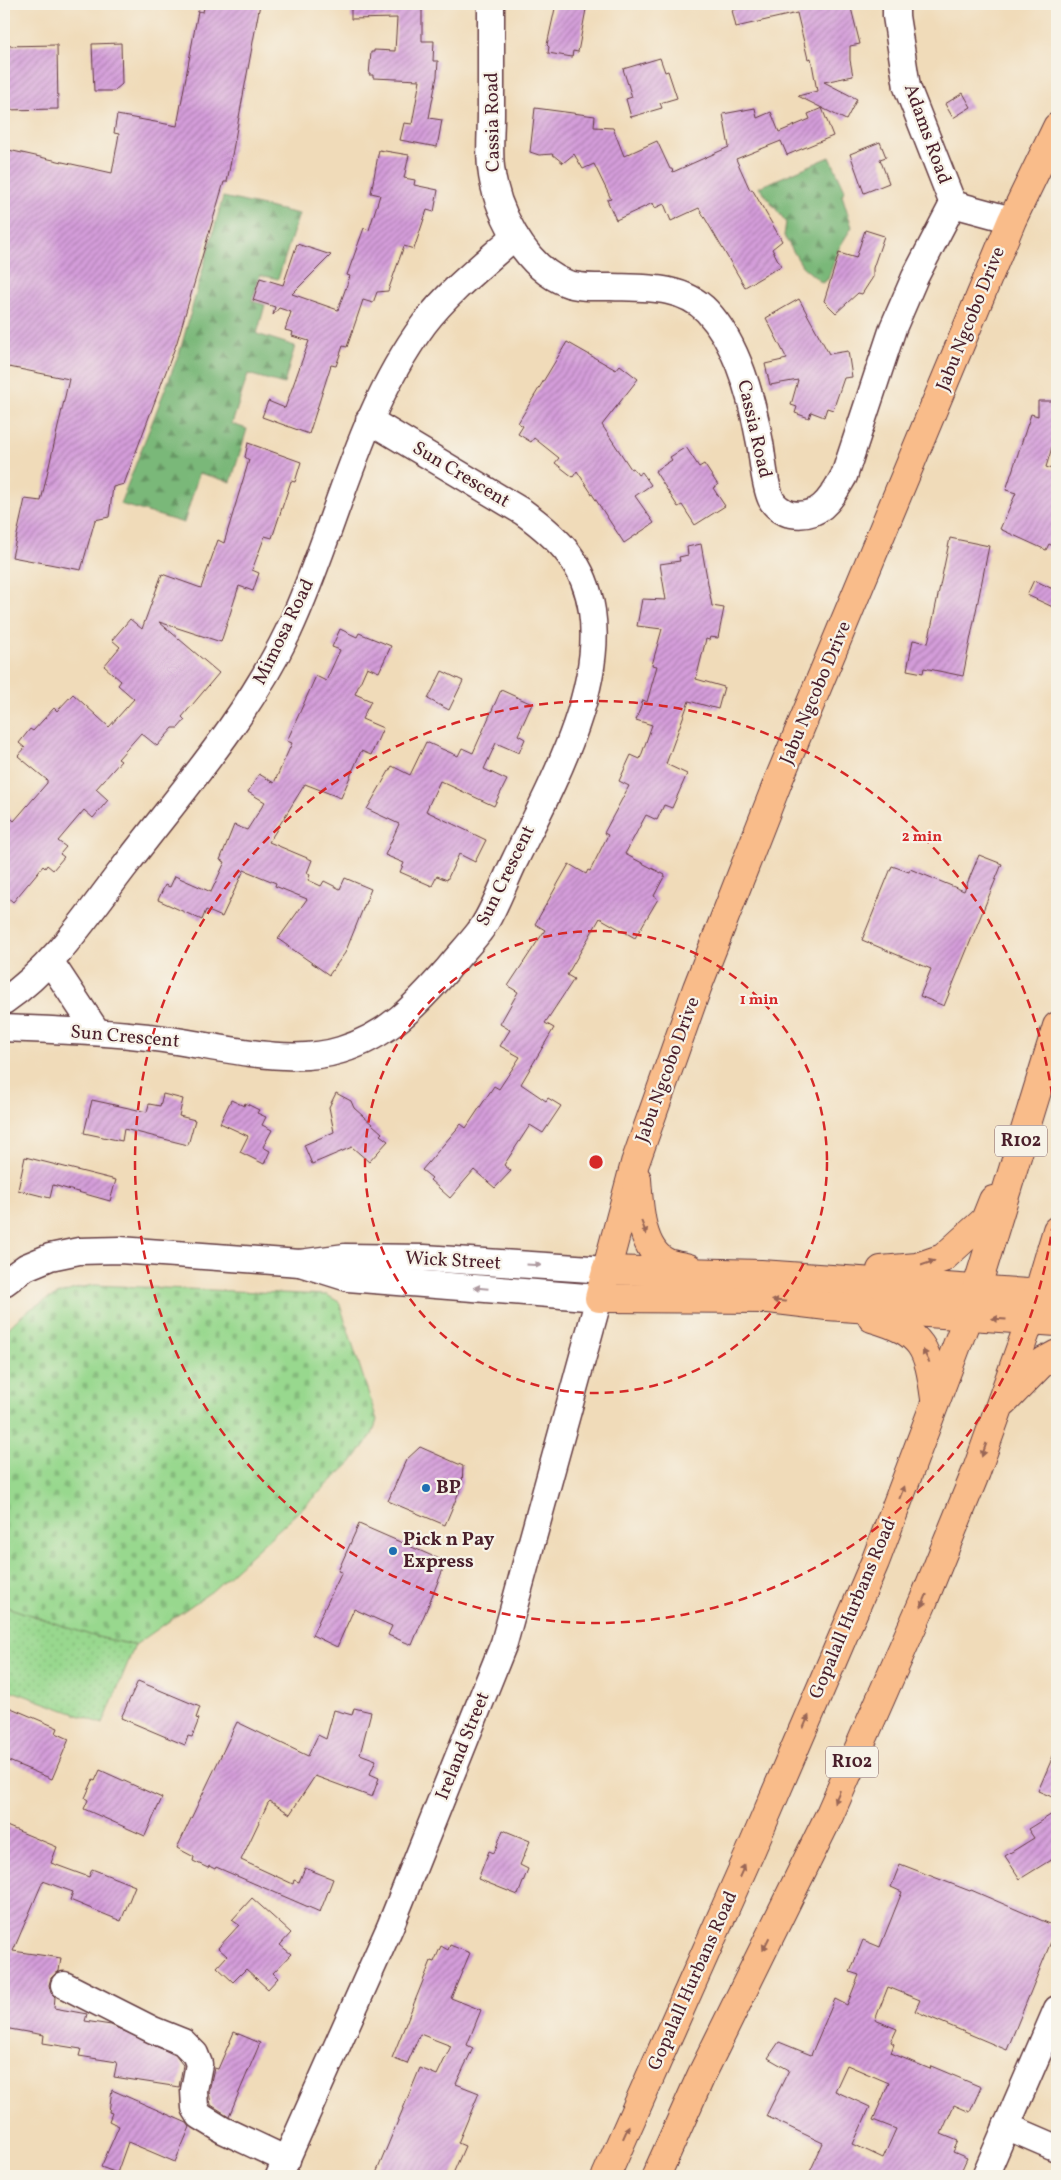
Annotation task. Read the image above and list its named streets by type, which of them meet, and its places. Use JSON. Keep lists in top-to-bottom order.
{
  "streets": {
    "main road": ["Jabu Ngcobo Drive", "R102", "Gopalall Hurbans Road"],
    "street": [
      "Cassia Road",
      "Adams Road",
      "Sun Crescent",
      "Mimosa Road",
      "Wick Street",
      "Ireland Street"
    ]
  },
  "crossings": [
    ["Cassia Road", "Adams Road"],
    ["Cassia Road", "Mimosa Road"],
    ["Adams Road", "Jabu Ngcobo Drive"],
    ["Jabu Ngcobo Drive", "Wick Street"],
    ["Jabu Ngcobo Drive", "Ireland Street"],
    ["Sun Crescent", "Mimosa Road"],
    ["Wick Street", "Ireland Street"]
  ],
  "places": ["BP", "Pick n Pay Express"],
  "rings": ["2 min", "1 min"]
}
